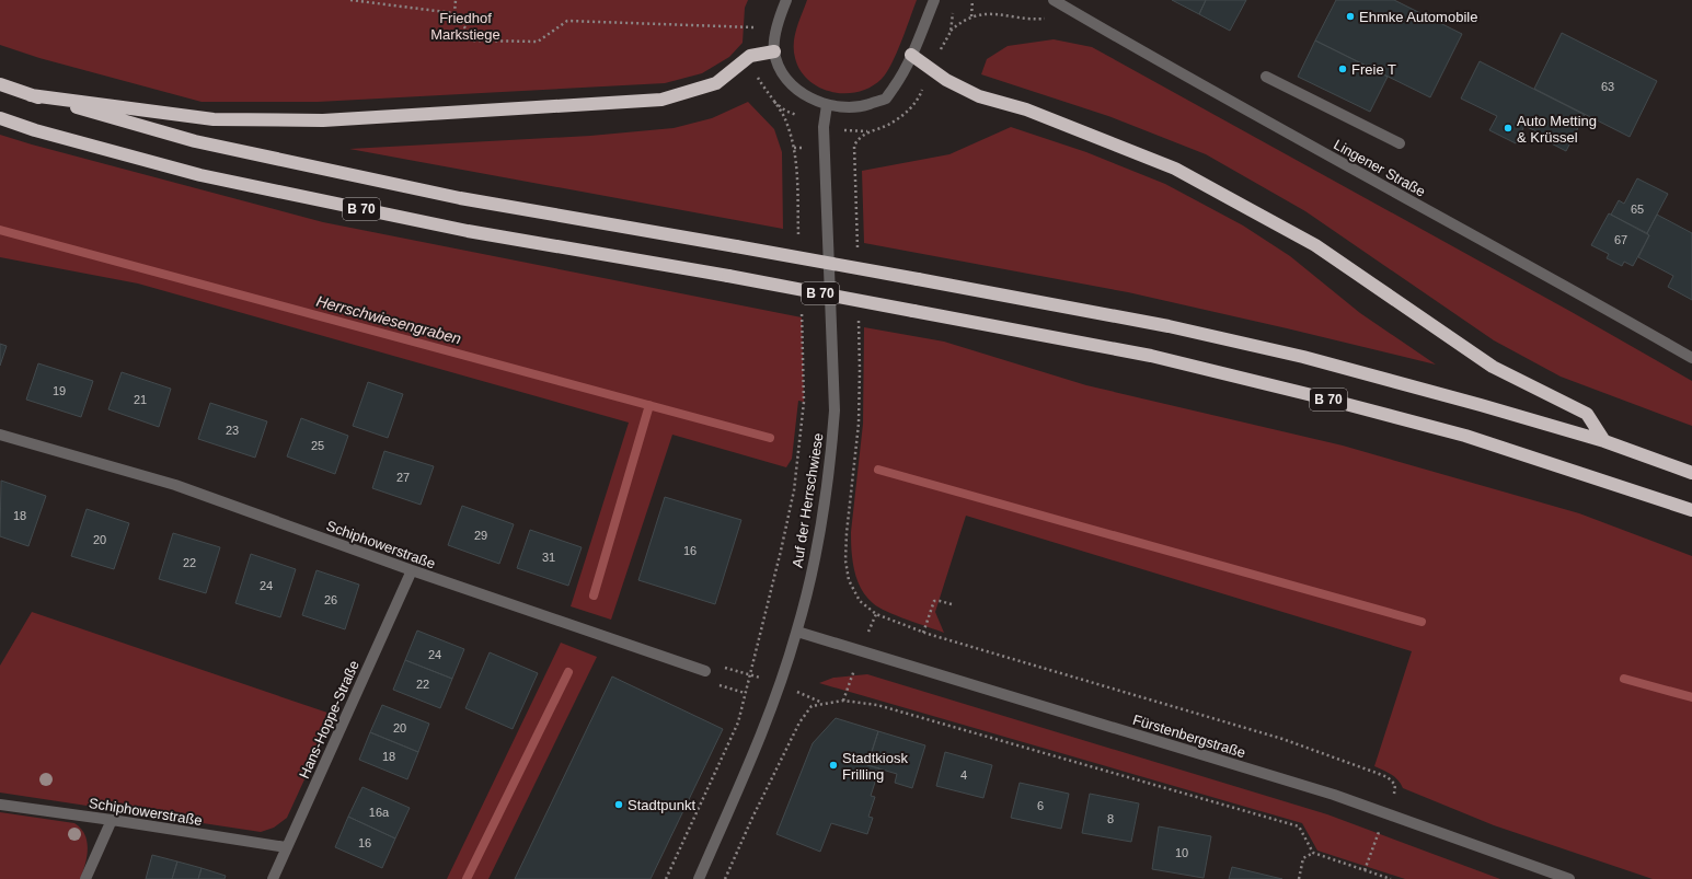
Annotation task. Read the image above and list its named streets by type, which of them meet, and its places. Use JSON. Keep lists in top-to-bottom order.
{
  "streets": {
    "highway": ["B 70"],
    "street": [
      "Lingener Straße",
      "Auf der Herrschwiese",
      "Schiphowerstraße",
      "Hans-Hoppe-Straße",
      "Fürstenbergstraße"
    ]
  },
  "crossings": [
    ["Auf der Herrschwiese", "Fürstenbergstraße"],
    ["Schiphowerstraße", "Hans-Hoppe-Straße"]
  ],
  "water": ["Herrschwiesengraben"],
  "parks": ["Friedhof Markstiege"],
  "places": [
    "Ehmke Automobile",
    "Freie T",
    "Auto Metting & Krüssel",
    "Stadtkiosk Frilling",
    "Stadtpunkt"
  ],
  "house_numbers": [
    "63",
    "65",
    "67",
    "19",
    "21",
    "23",
    "25",
    "27",
    "18",
    "29",
    "20",
    "16",
    "31",
    "22",
    "24",
    "26",
    "24",
    "22",
    "20",
    "18",
    "4",
    "6",
    "16a",
    "8",
    "16",
    "10"
  ]
}
